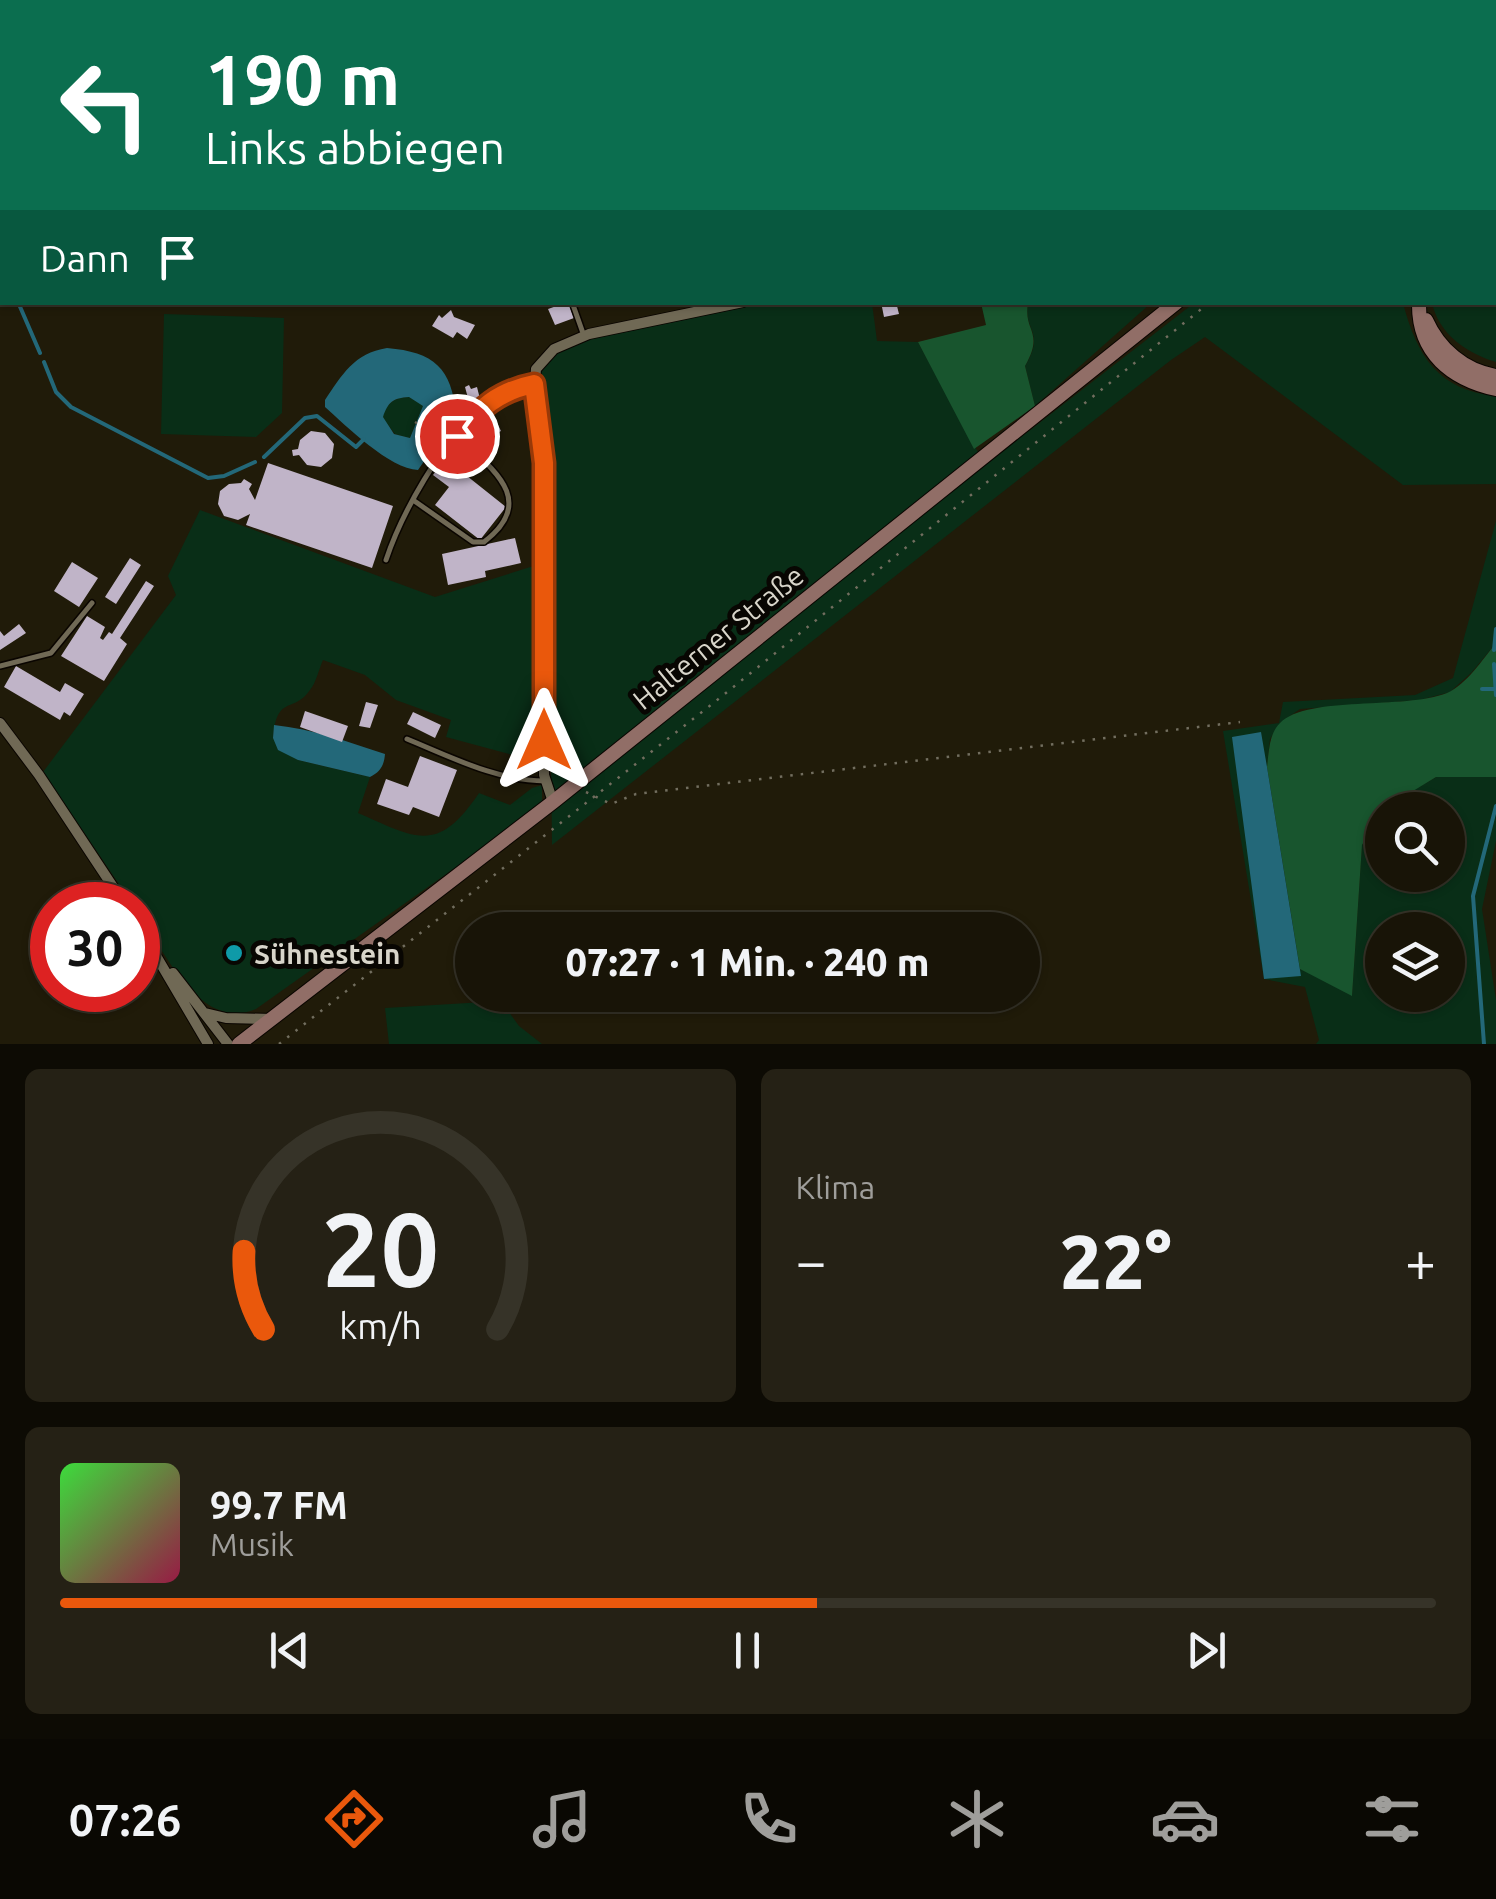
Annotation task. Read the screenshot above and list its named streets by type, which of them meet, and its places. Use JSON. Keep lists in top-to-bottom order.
{
  "streets": {
    "main road": ["Halterner Straße"]
  },
  "places": ["Sühnestein"],
  "page": {
    "turn": ["190 m", "Links abbiegen"],
    "then": "Dann",
    "limit": "30",
    "trip": "07:27 · 1 Min. · 240 m",
    "tile": "Klima",
    "heat": ["−", "22°", "+"],
    "song": ["99.7 FM", "Musik"],
    "tabs": "07:26",
    "gauge": ["20", "km/h"]
  }
}
